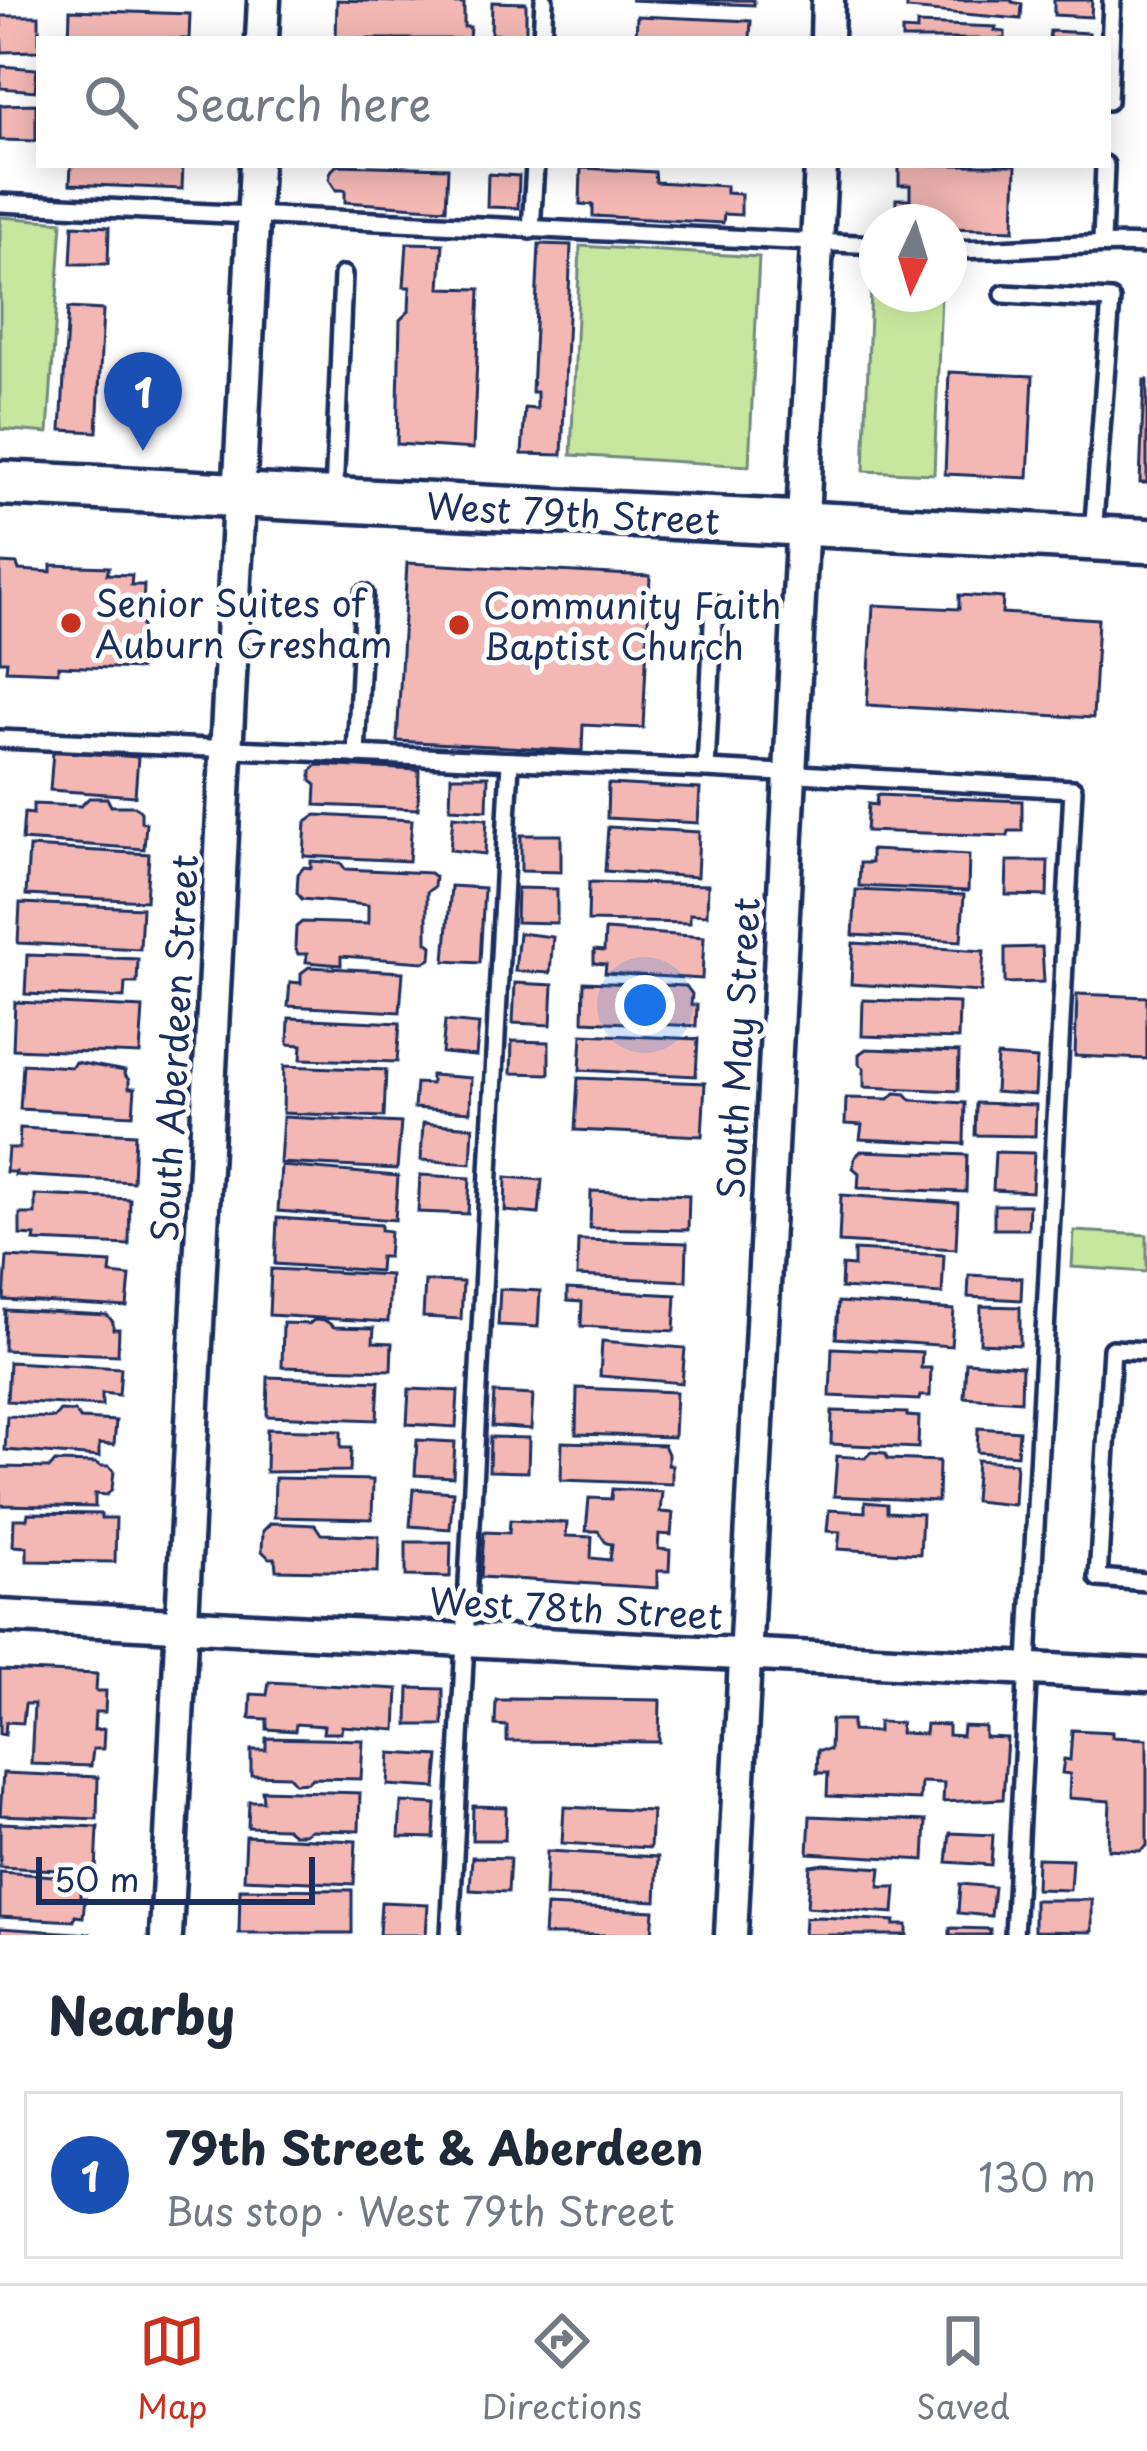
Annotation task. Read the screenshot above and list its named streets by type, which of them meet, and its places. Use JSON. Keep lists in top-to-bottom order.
{
  "streets": {
    "main road": ["West 79th Street"],
    "street": ["South Aberdeen Street", "South May Street", "West 78th Street"]
  },
  "crossings": [
    ["West 79th Street", "South Aberdeen Street"],
    ["West 79th Street", "South May Street"],
    ["South Aberdeen Street", "West 78th Street"],
    ["South May Street", "West 78th Street"]
  ],
  "places": ["Senior Suites of Auburn Gresham", "Community Faith Baptist Church"],
  "scale_bar": "50 m",
  "north": "bottom",
  "page": {
    "search": "Search here",
    "pins": "1",
    "scale": "50 m",
    "heading": "Nearby",
    "list": [
      {
        "mark": "1",
        "name": "79th Street & Aberdeen",
        "note": "Bus stop · West 79th Street",
        "value": "130 m"
      }
    ],
    "nav": ["Map", "Directions", "Saved"]
  }
}
